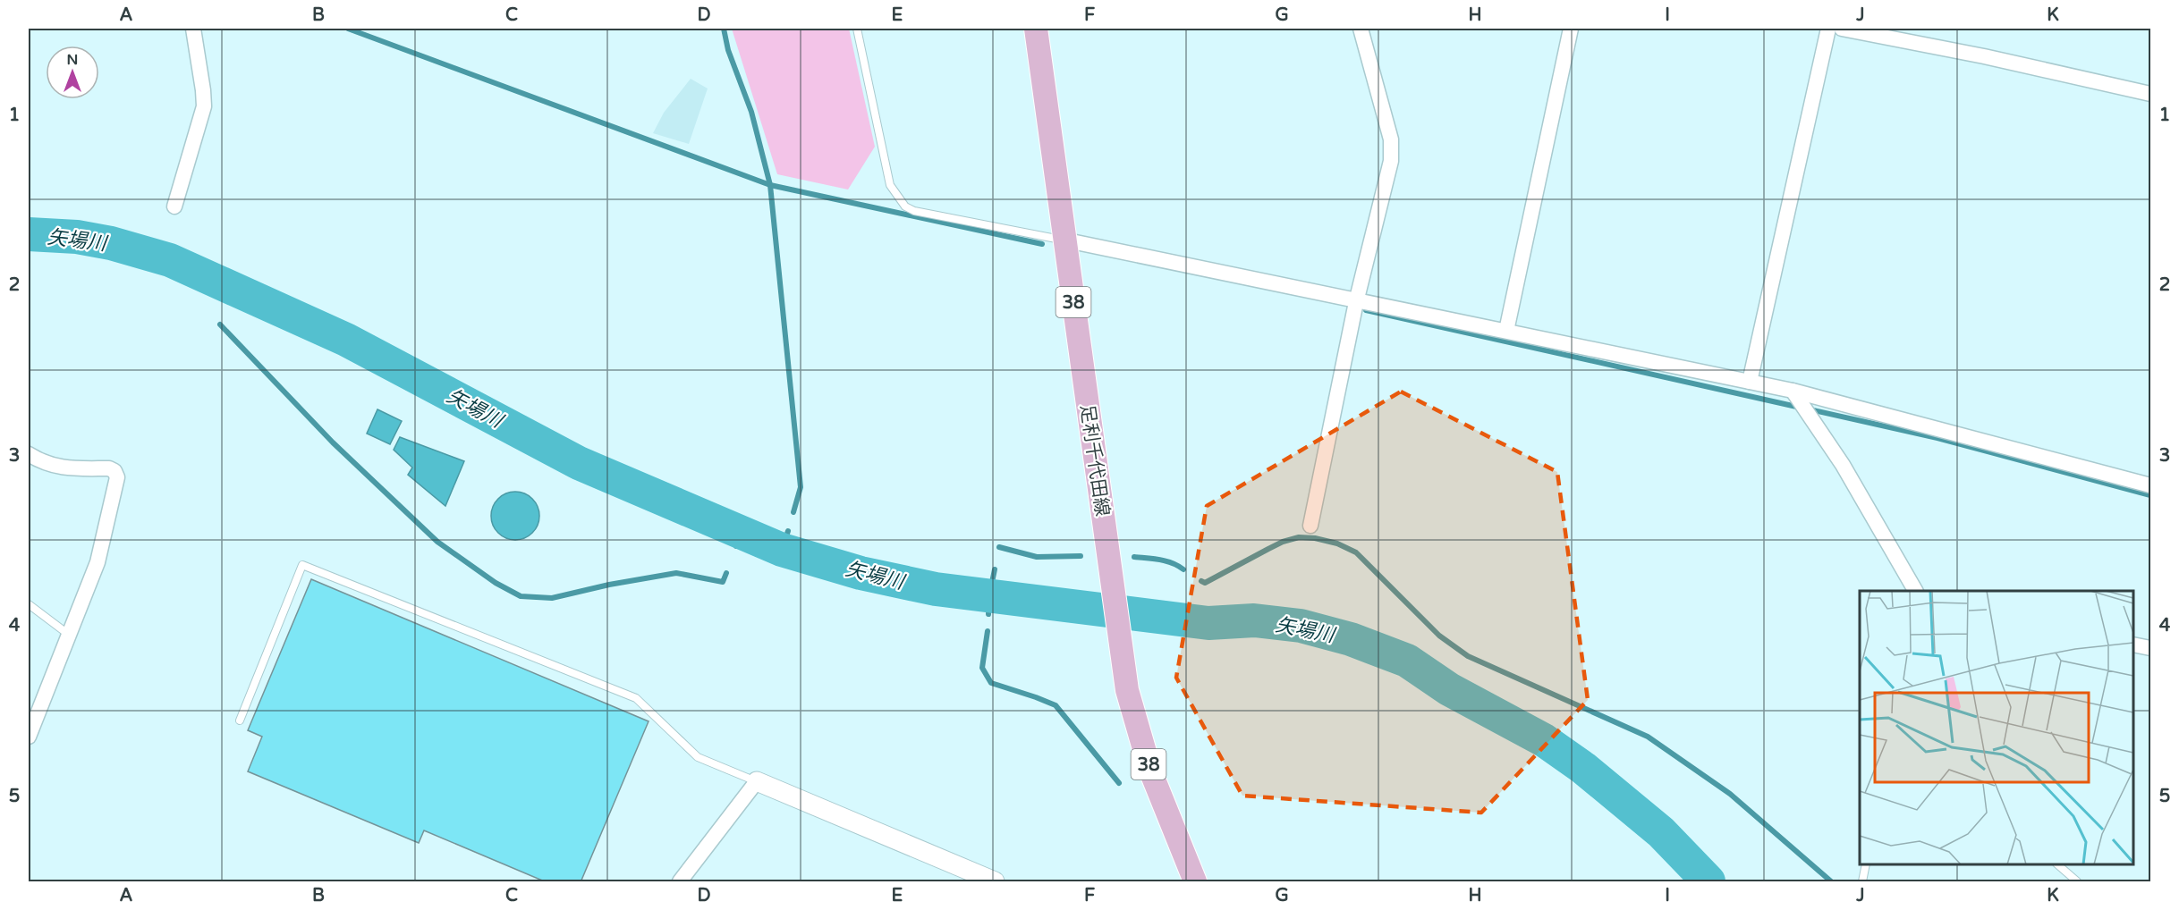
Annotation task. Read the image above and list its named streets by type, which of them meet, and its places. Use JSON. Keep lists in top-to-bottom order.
{
  "streets": {
    "main road": ["38", "足利千代田線"]
  },
  "water": ["矢場川"],
  "north": "top",
  "grid": {
    "columns": [
      "A",
      "B",
      "C",
      "D",
      "E",
      "F",
      "G",
      "H",
      "I",
      "J",
      "K"
    ],
    "rows": [
      "1",
      "2",
      "3",
      "4",
      "5"
    ]
  }
}
